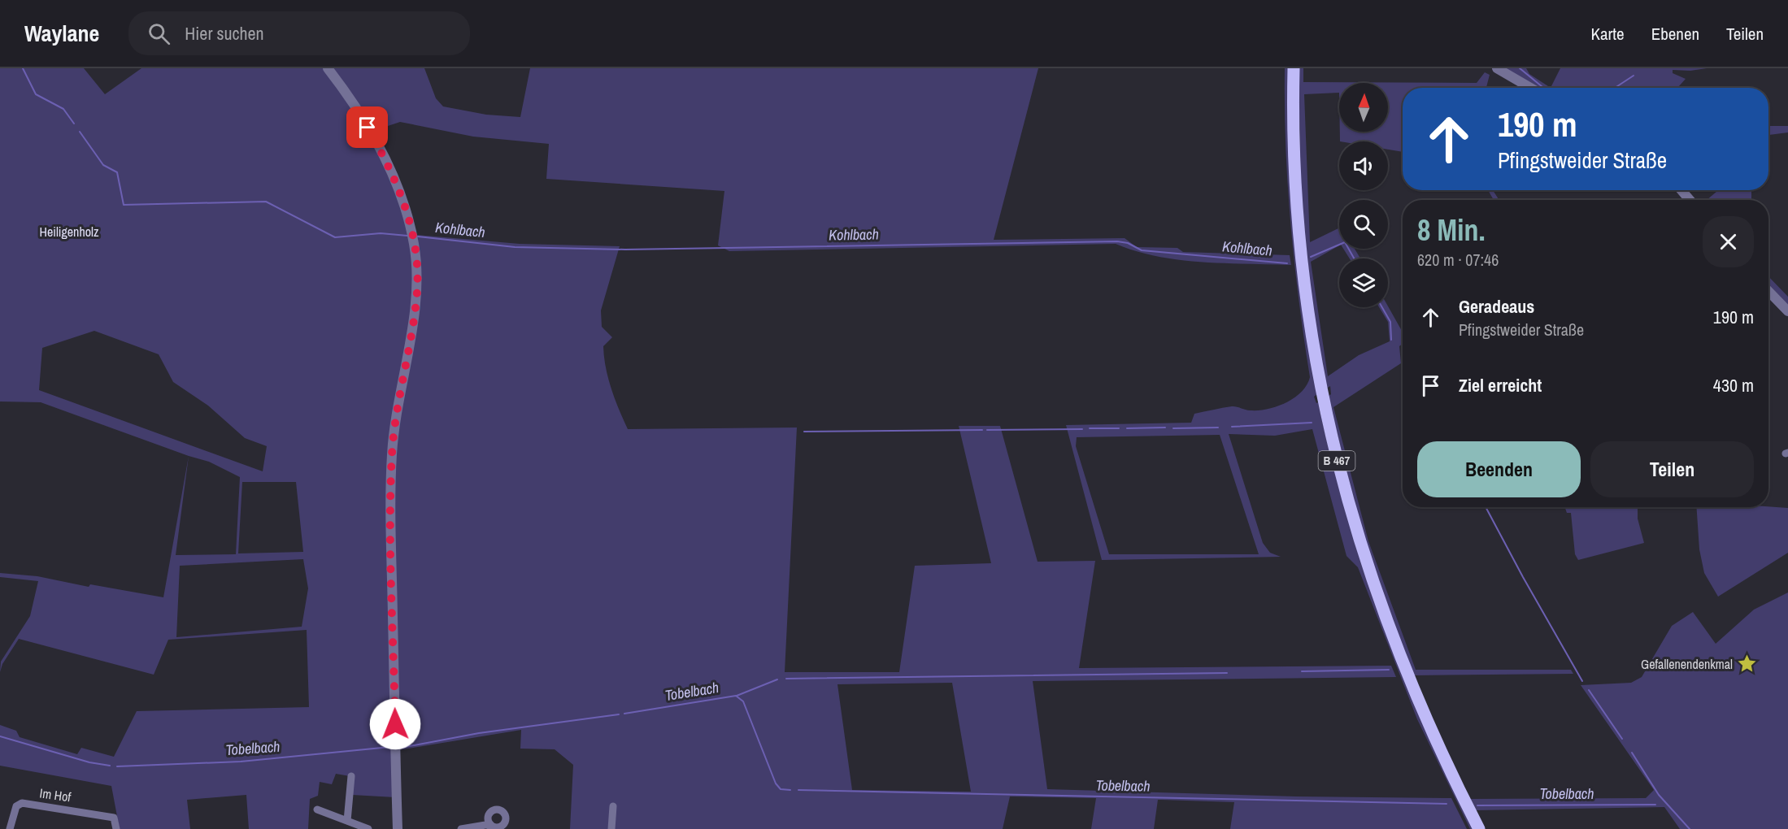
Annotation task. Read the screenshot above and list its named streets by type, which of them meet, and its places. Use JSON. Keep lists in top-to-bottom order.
{
  "streets": {
    "main road": ["B 467"],
    "street": ["Im Hof"]
  },
  "water": ["Kohlbach", "Tobelbach"],
  "parks": ["Heiligenholz"],
  "places": {
    "place": ["Gefallenendenkmal"]
  },
  "north": "top",
  "page": {
    "header": "Waylane",
    "search": "Hier suchen",
    "nav": ["Karte", "Ebenen", "Teilen"],
    "turn": ["190 m", "Pfingstweider Straße"],
    "heading": ["8 Min.", "620 m · 07:46"],
    "list": [
      {
        "name": "Geradeaus",
        "note": "Pfingstweider Straße",
        "value": "190 m"
      },
      {
        "name": "Ziel erreicht",
        "value": "430 m"
      }
    ],
    "buttons": ["Beenden", "Teilen"]
  }
}
